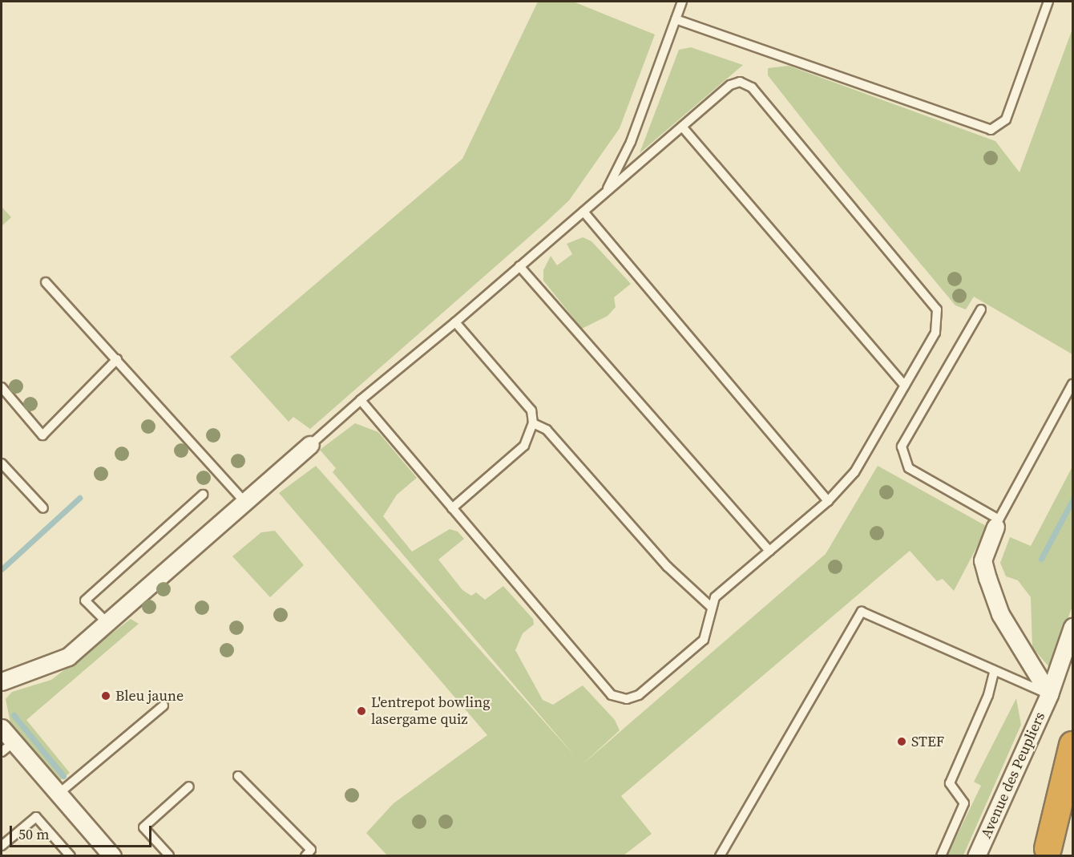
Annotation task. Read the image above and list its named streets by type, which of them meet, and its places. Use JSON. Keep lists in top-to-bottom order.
{
  "streets": {
    "street": ["Avenue des Peupliers"]
  },
  "places": ["Bleu jaune", "L'entrepot bowling lasergame quiz", "STEF"],
  "scale_bar": "50 m"
}
